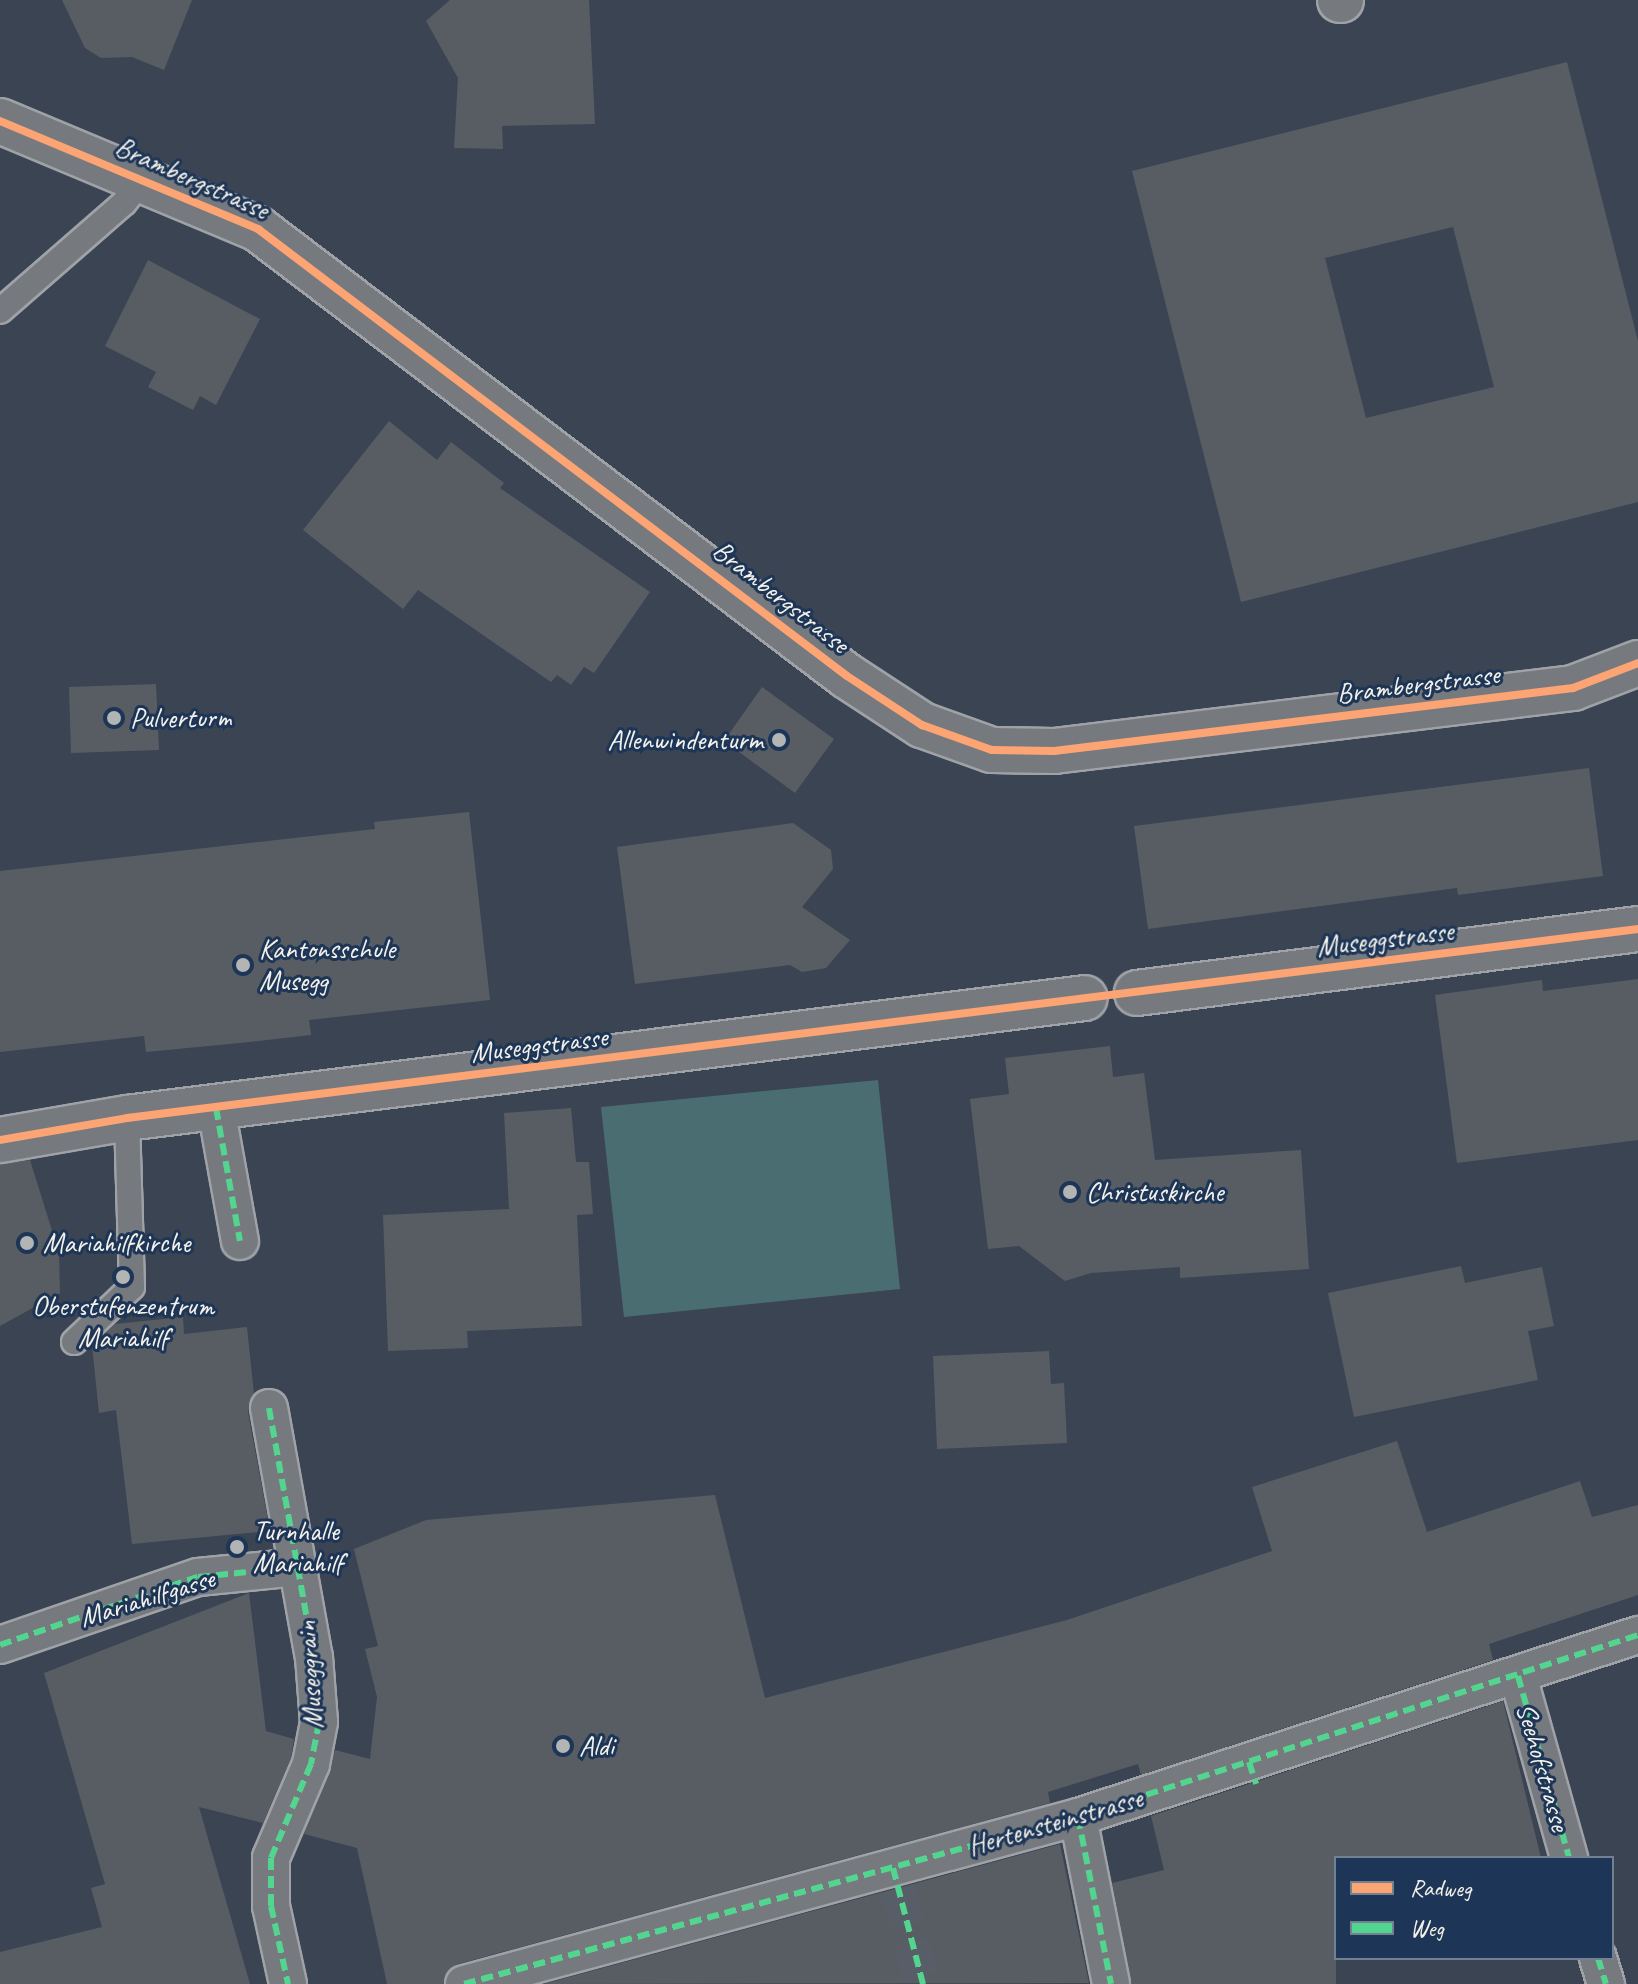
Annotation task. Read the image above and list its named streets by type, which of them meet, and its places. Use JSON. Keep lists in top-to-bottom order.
{
  "streets": {
    "street": [
      "Brambergstrasse",
      "Museggstrasse",
      "Mariahilfgasse",
      "Museggrain",
      "Seehofstrasse",
      "Hertensteinstrasse"
    ]
  },
  "crossings": [
    ["Mariahilfgasse", "Museggrain"],
    ["Seehofstrasse", "Hertensteinstrasse"]
  ],
  "places": [
    "Pulverturm",
    "Allenwindenturm",
    "Kantonsschule Musegg",
    "Christuskirche",
    "Mariahilfkirche",
    "Oberstufenzentrum Mariahilf",
    "Turnhalle Mariahilf",
    "Aldi"
  ],
  "legend": ["Radweg", "Weg"]
}
